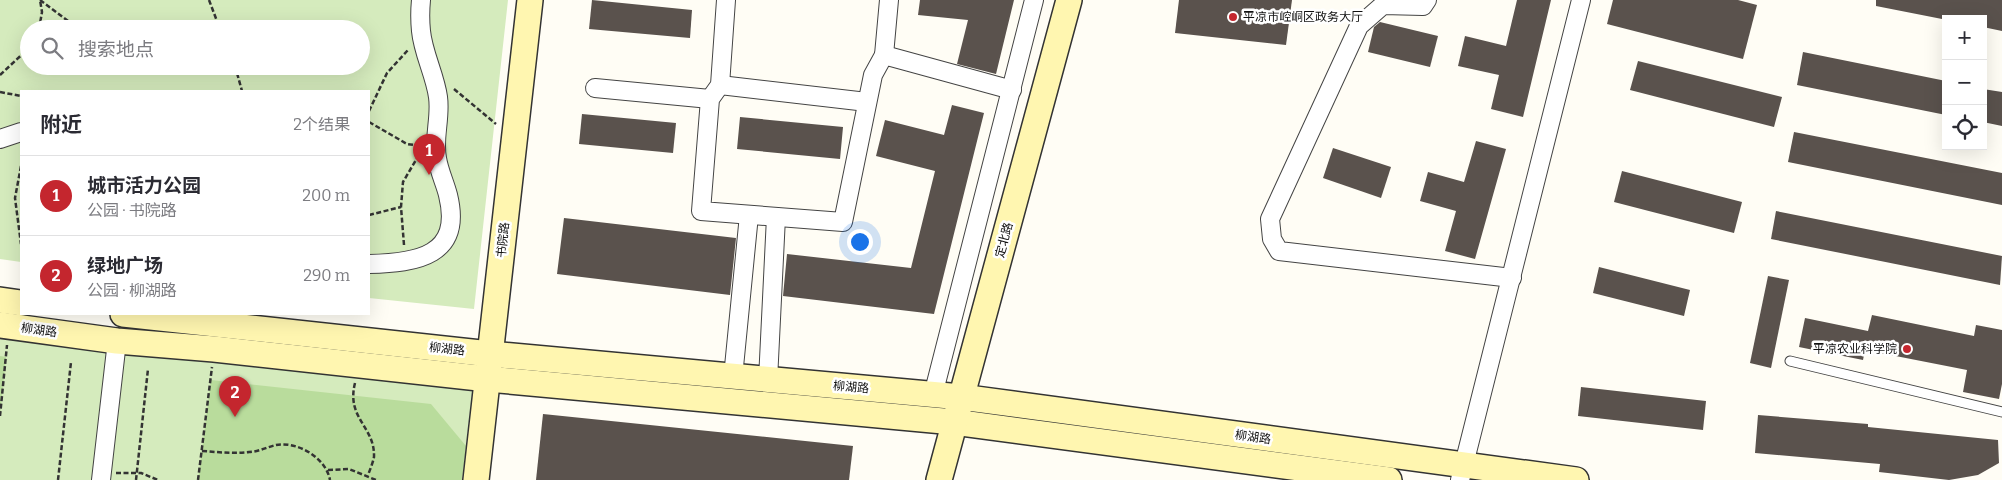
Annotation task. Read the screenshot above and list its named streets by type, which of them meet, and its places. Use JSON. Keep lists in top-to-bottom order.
{
  "streets": {
    "main road": ["书院路", "定北路", "柳湖路"]
  },
  "crossings": [
    ["书院路", "柳湖路"],
    ["定北路", "柳湖路"]
  ],
  "places": ["平凉市崆峒区政务大厅", "平凉农业科学院"],
  "page": {
    "map_buttons": ["+", "−"],
    "search": "搜索地点",
    "heading": ["附近", "2个结果"],
    "pins": ["1", "2"],
    "list": [
      {
        "mark": "1",
        "name": "城市活力公园",
        "note": "公园 · 书院路",
        "value": "200 m"
      },
      {
        "mark": "2",
        "name": "绿地广场",
        "note": "公园 · 柳湖路",
        "value": "290 m"
      }
    ]
  }
}
